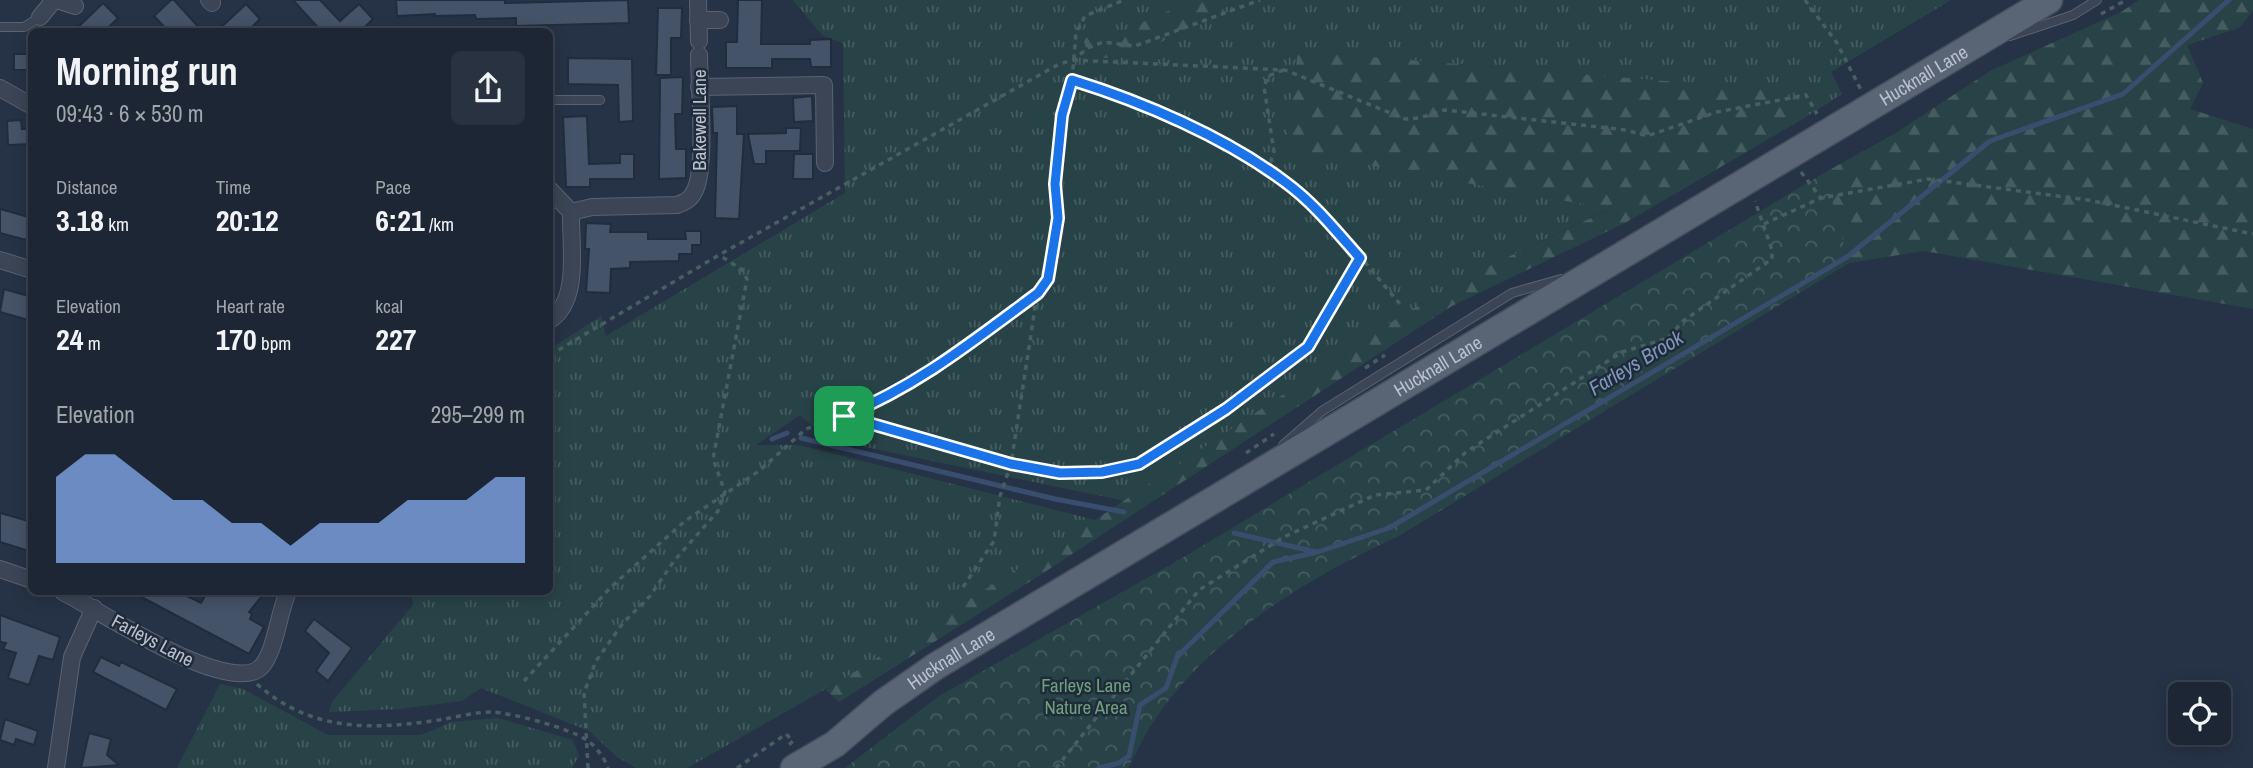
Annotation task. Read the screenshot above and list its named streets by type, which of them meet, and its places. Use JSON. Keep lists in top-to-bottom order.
{
  "streets": {
    "main road": ["Hucknall Lane"],
    "street": ["Bakewell Lane", "Farleys Lane"]
  },
  "water": ["Farleys Brook"],
  "parks": ["Farleys Lane Nature Area"],
  "page": {
    "heading": ["Morning run", "09:43 · 6 × 530 m"],
    "stats": [
      ["Distance", "3.18 km"],
      ["Time", "20:12"],
      ["Pace", "6:21 /km"],
      ["Elevation", "24 m"],
      ["Heart rate", "170 bpm"],
      ["kcal", "227"]
    ],
    "chart": ["Elevation", "295–299 m"]
  }
}
